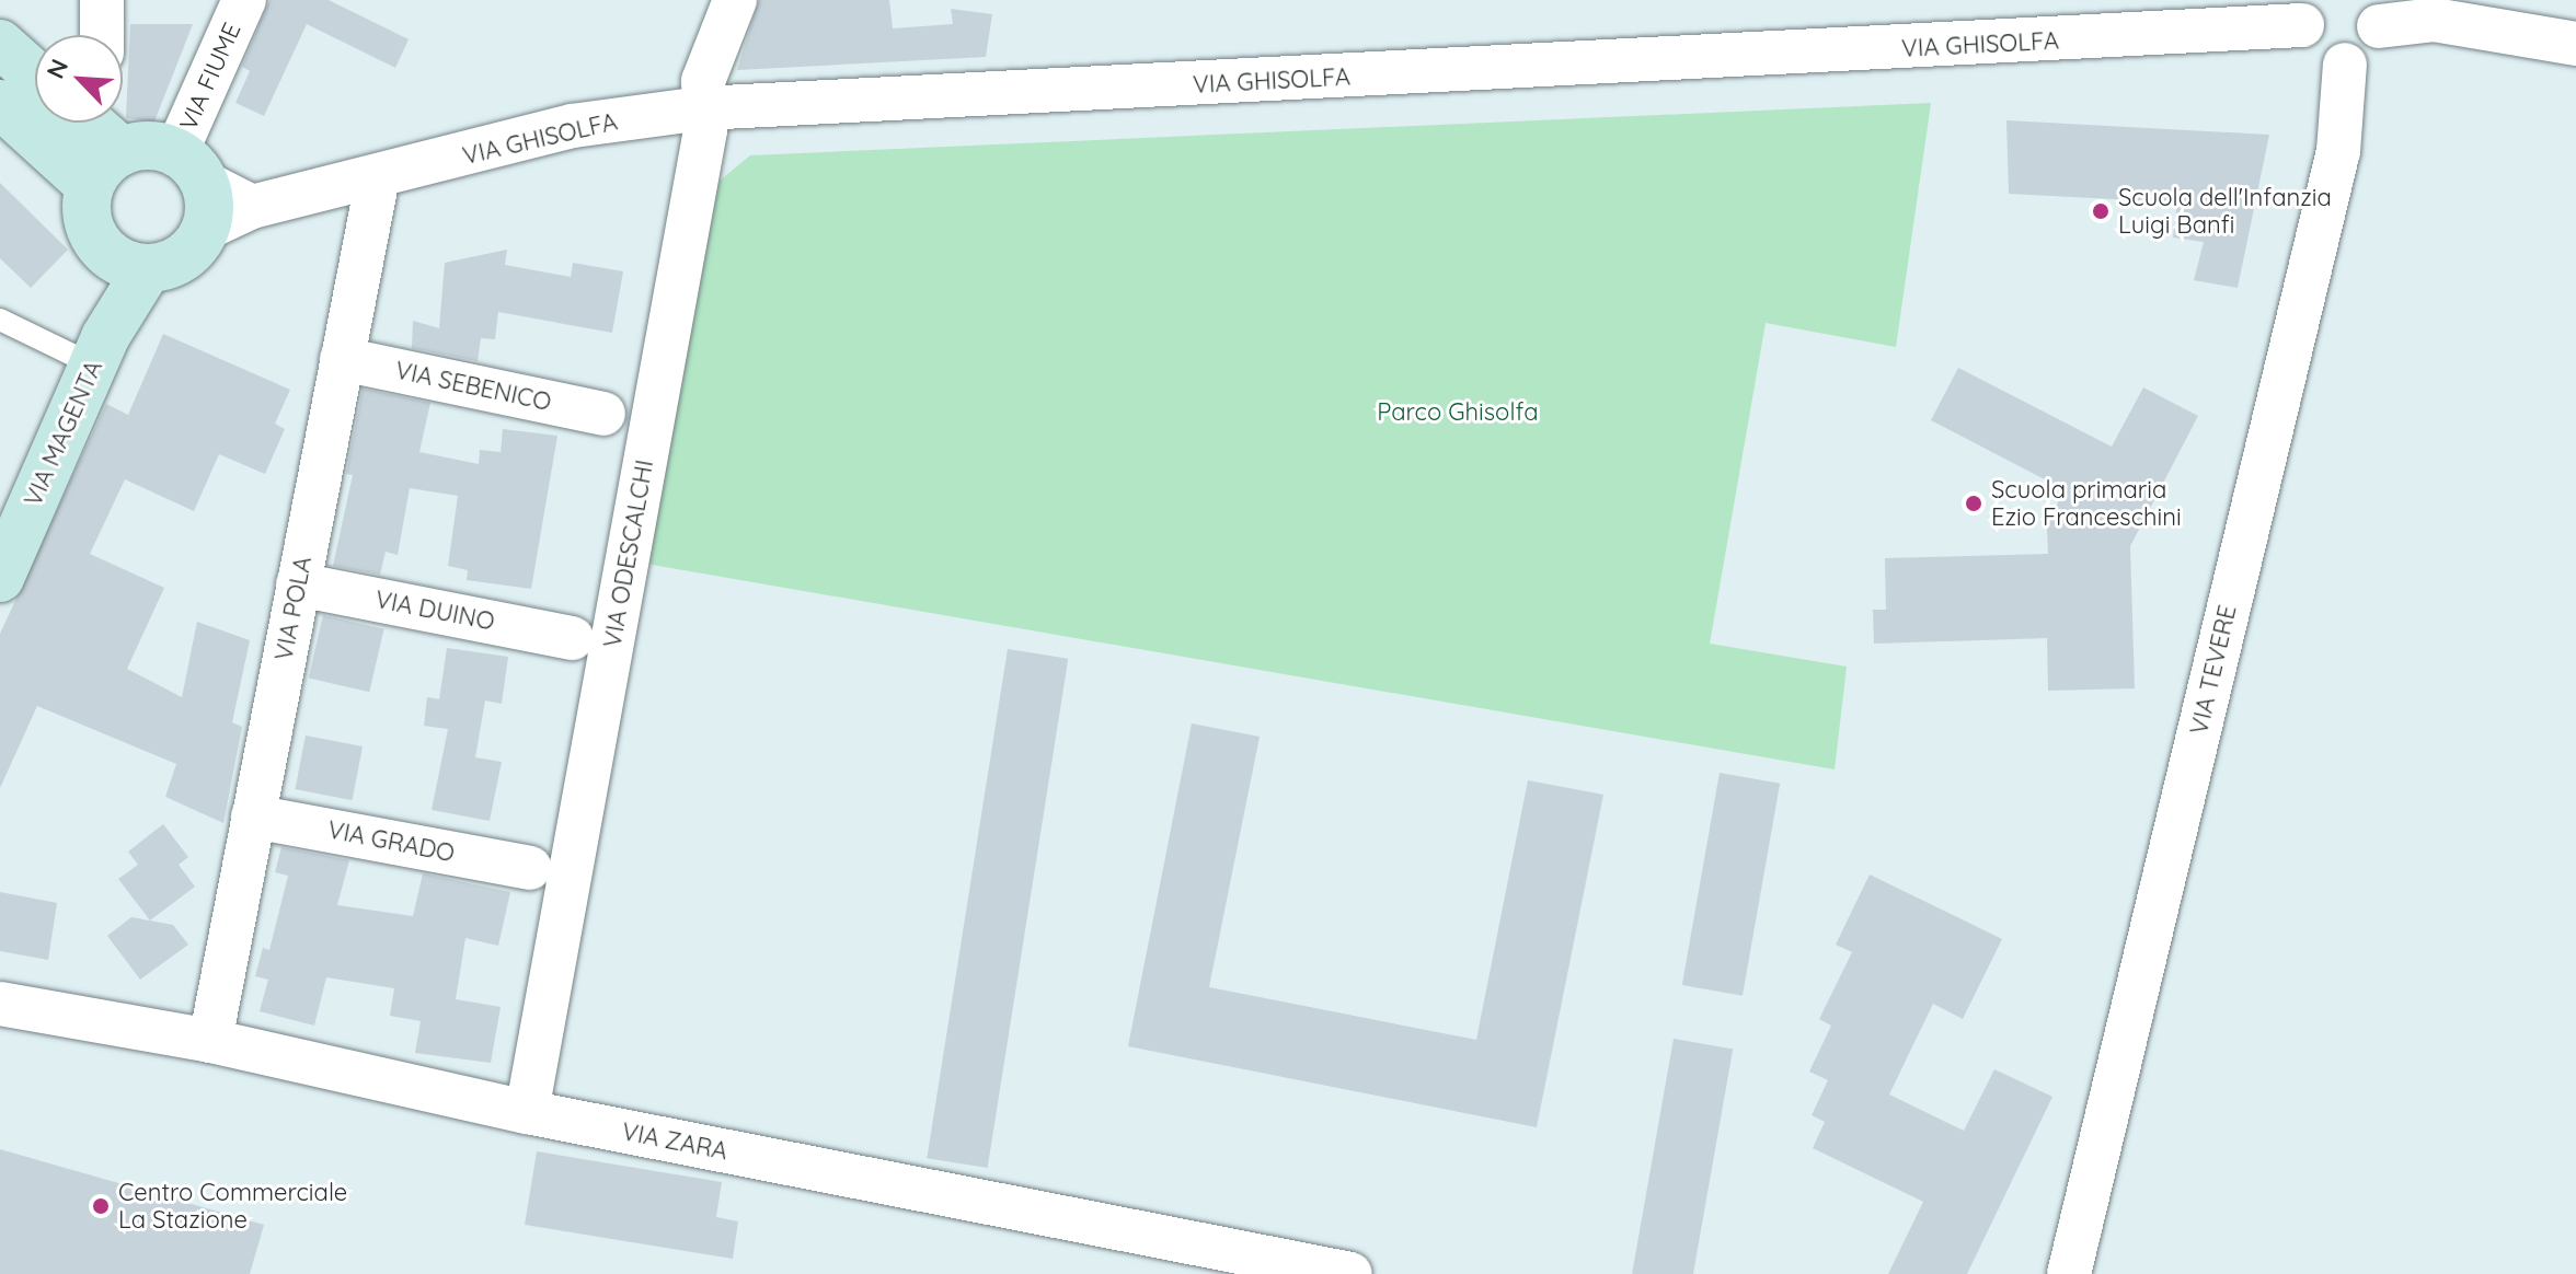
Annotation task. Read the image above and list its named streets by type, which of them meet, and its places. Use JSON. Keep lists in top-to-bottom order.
{
  "streets": {
    "street": [
      "VIA GHISOLFA",
      "VIA FIUME",
      "VIA SEBENICO",
      "VIA MAGENTA",
      "VIA ODESCALCHI",
      "VIA POLA",
      "VIA DUINO",
      "VIA TEVERE",
      "VIA GRADO",
      "VIA ZARA"
    ]
  },
  "crossings": [
    ["VIA GHISOLFA", "VIA FIUME"],
    ["VIA GHISOLFA", "VIA MAGENTA"],
    ["VIA GHISOLFA", "VIA ODESCALCHI"],
    ["VIA GHISOLFA", "VIA POLA"],
    ["VIA FIUME", "VIA MAGENTA"],
    ["VIA SEBENICO", "VIA POLA"],
    ["VIA ODESCALCHI", "VIA ZARA"],
    ["VIA POLA", "VIA DUINO"],
    ["VIA POLA", "VIA GRADO"],
    ["VIA POLA", "VIA ZARA"]
  ],
  "parks": ["Parco Ghisolfa"],
  "places": ["Scuola dell'Infanzia Luigi Banfi", "Scuola primaria Ezio Franceschini", "Centro Commerciale La Stazione"],
  "north": "top left"
}
